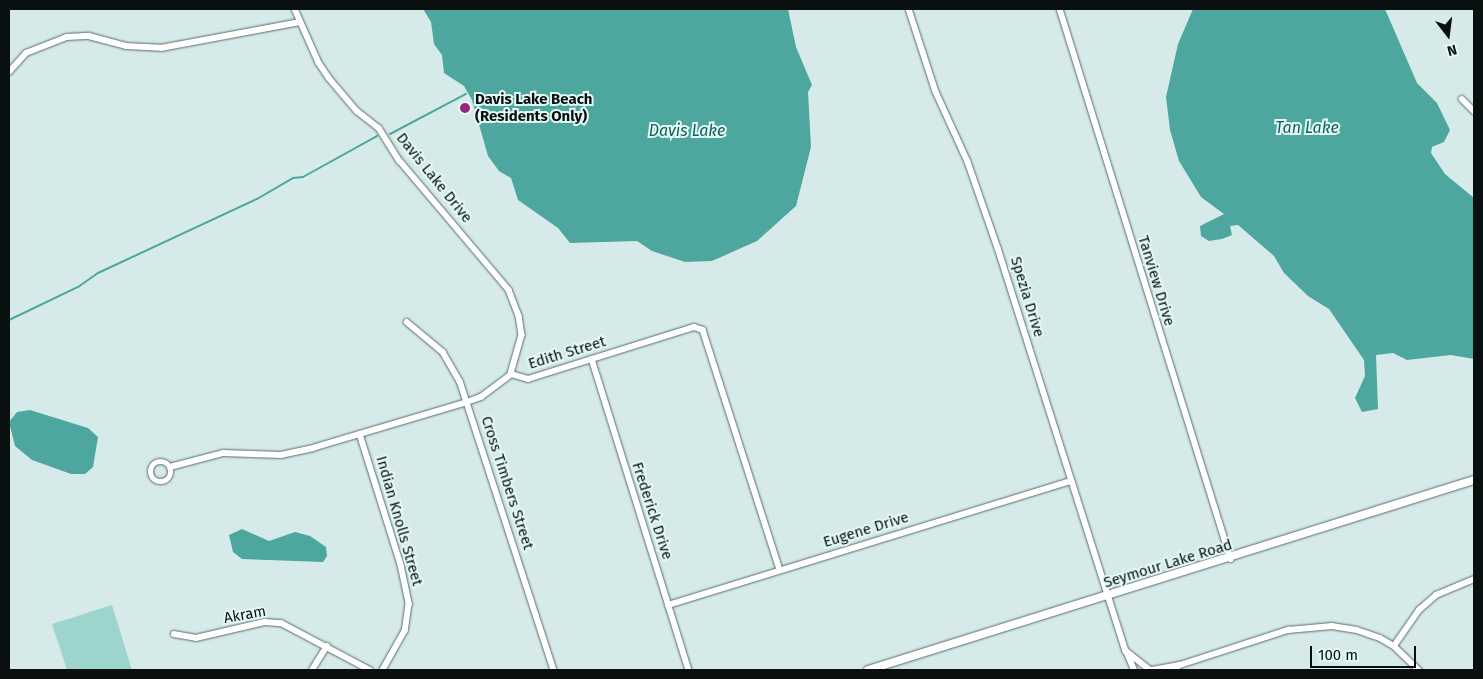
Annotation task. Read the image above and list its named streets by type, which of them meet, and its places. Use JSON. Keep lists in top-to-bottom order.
{
  "streets": {
    "street": [
      "Davis Lake Drive",
      "Tanview Drive",
      "Spezia Drive",
      "Edith Street",
      "Cross Timbers Street",
      "Frederick Drive",
      "Indian Knolls Street",
      "Eugene Drive",
      "Seymour Lake Road",
      "Akram"
    ]
  },
  "crossings": [
    ["Davis Lake Drive", "Edith Street"],
    ["Tanview Drive", "Seymour Lake Road"],
    ["Spezia Drive", "Eugene Drive"],
    ["Spezia Drive", "Seymour Lake Road"],
    ["Edith Street", "Cross Timbers Street"],
    ["Edith Street", "Frederick Drive"],
    ["Edith Street", "Indian Knolls Street"],
    ["Edith Street", "Eugene Drive"],
    ["Frederick Drive", "Eugene Drive"]
  ],
  "water": ["Tan Lake", "Davis Lake"],
  "places": ["Davis Lake Beach (Residents Only)"],
  "scale_bar": "100 m",
  "north": "bottom"
}
